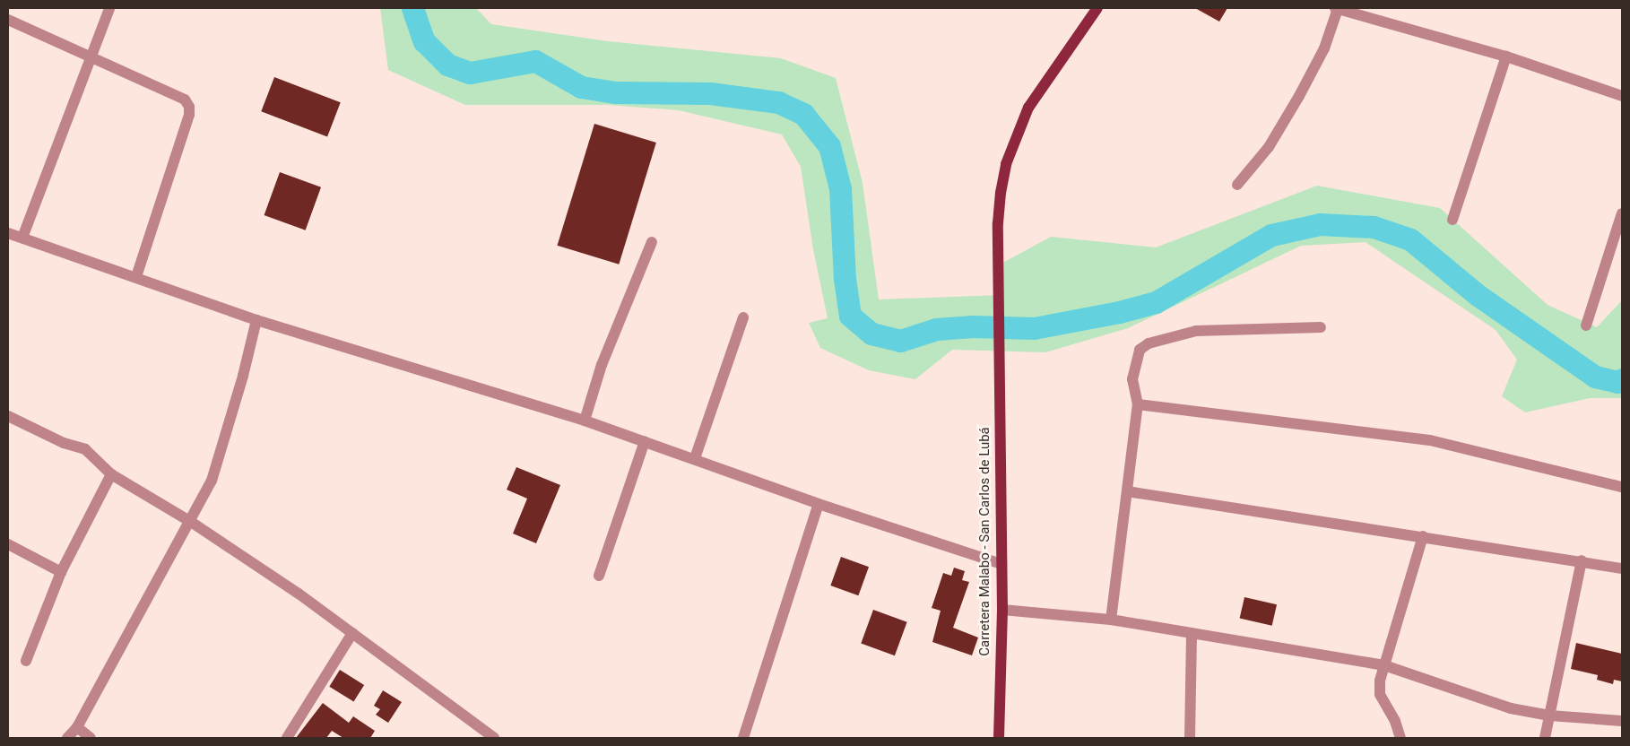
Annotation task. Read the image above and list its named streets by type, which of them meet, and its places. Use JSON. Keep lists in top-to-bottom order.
{
  "streets": {
    "main road": ["Carretera Malabo - San Carlos de Lubá"]
  }
}
